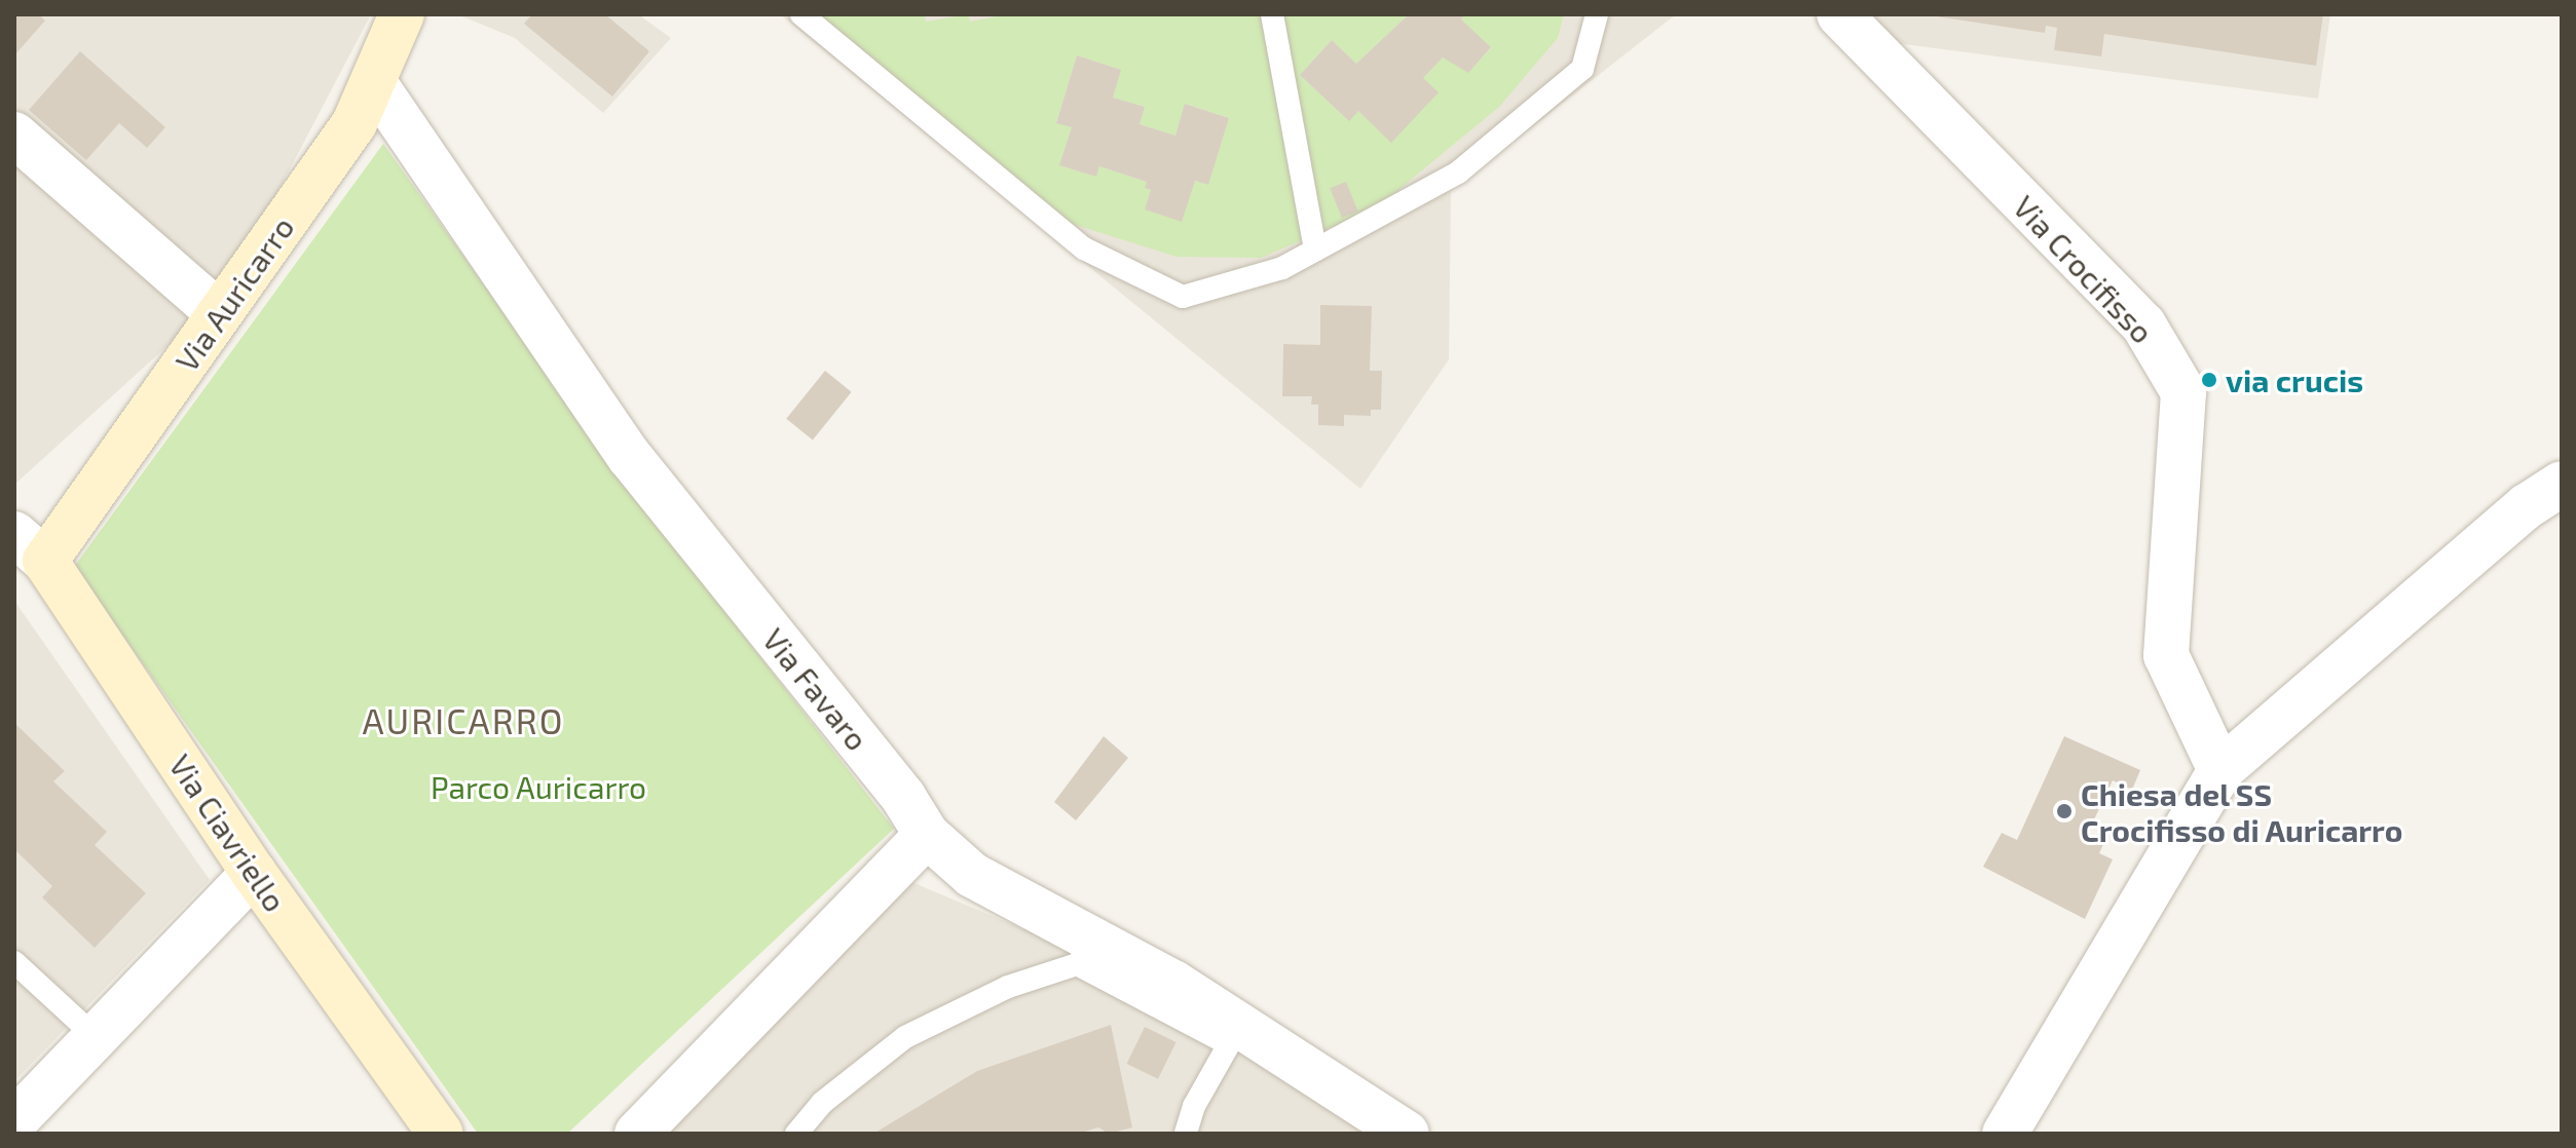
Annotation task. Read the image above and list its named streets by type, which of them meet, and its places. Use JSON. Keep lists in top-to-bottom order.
{
  "streets": {
    "street": [
      "Via Crocifisso",
      "Via Auricarro",
      "Via Favaro",
      "Via Ciavriello"
    ]
  },
  "crossings": [
    ["Via Auricarro", "Via Favaro"],
    ["Via Auricarro", "Via Ciavriello"]
  ],
  "districts": ["AURICARRO"],
  "parks": ["Parco Auricarro"],
  "places": ["via crucis", "Chiesa del SS Crocifisso di Auricarro"]
}
